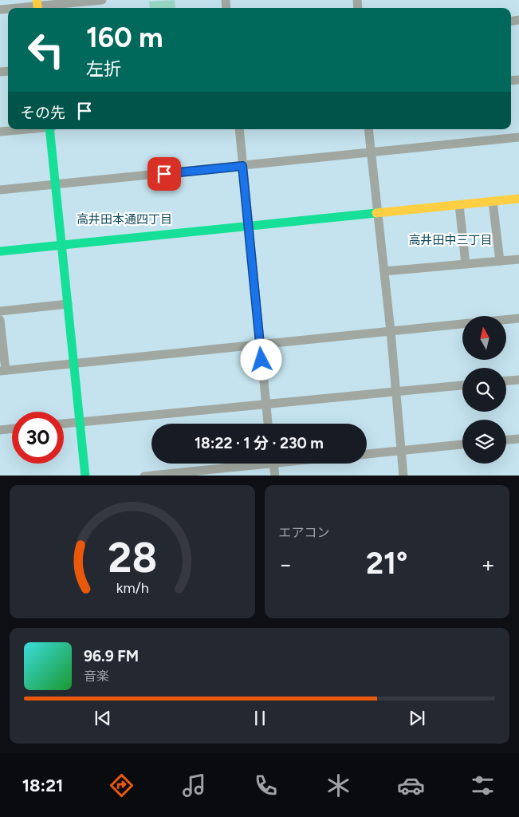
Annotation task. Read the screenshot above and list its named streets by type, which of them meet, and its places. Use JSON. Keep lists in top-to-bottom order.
{
  "districts": ["高井田本通四丁目", "高井田中三丁目"],
  "north": "top",
  "page": {
    "turn": ["160 m", "左折"],
    "then": "その先",
    "limit": "30",
    "trip": "18:22 · 1 分 · 230 m",
    "tile": "エアコン",
    "heat": ["−", "21°", "+"],
    "song": ["96.9 FM", "音楽"],
    "tabs": "18:21",
    "gauge": ["28", "km/h"]
  }
}
